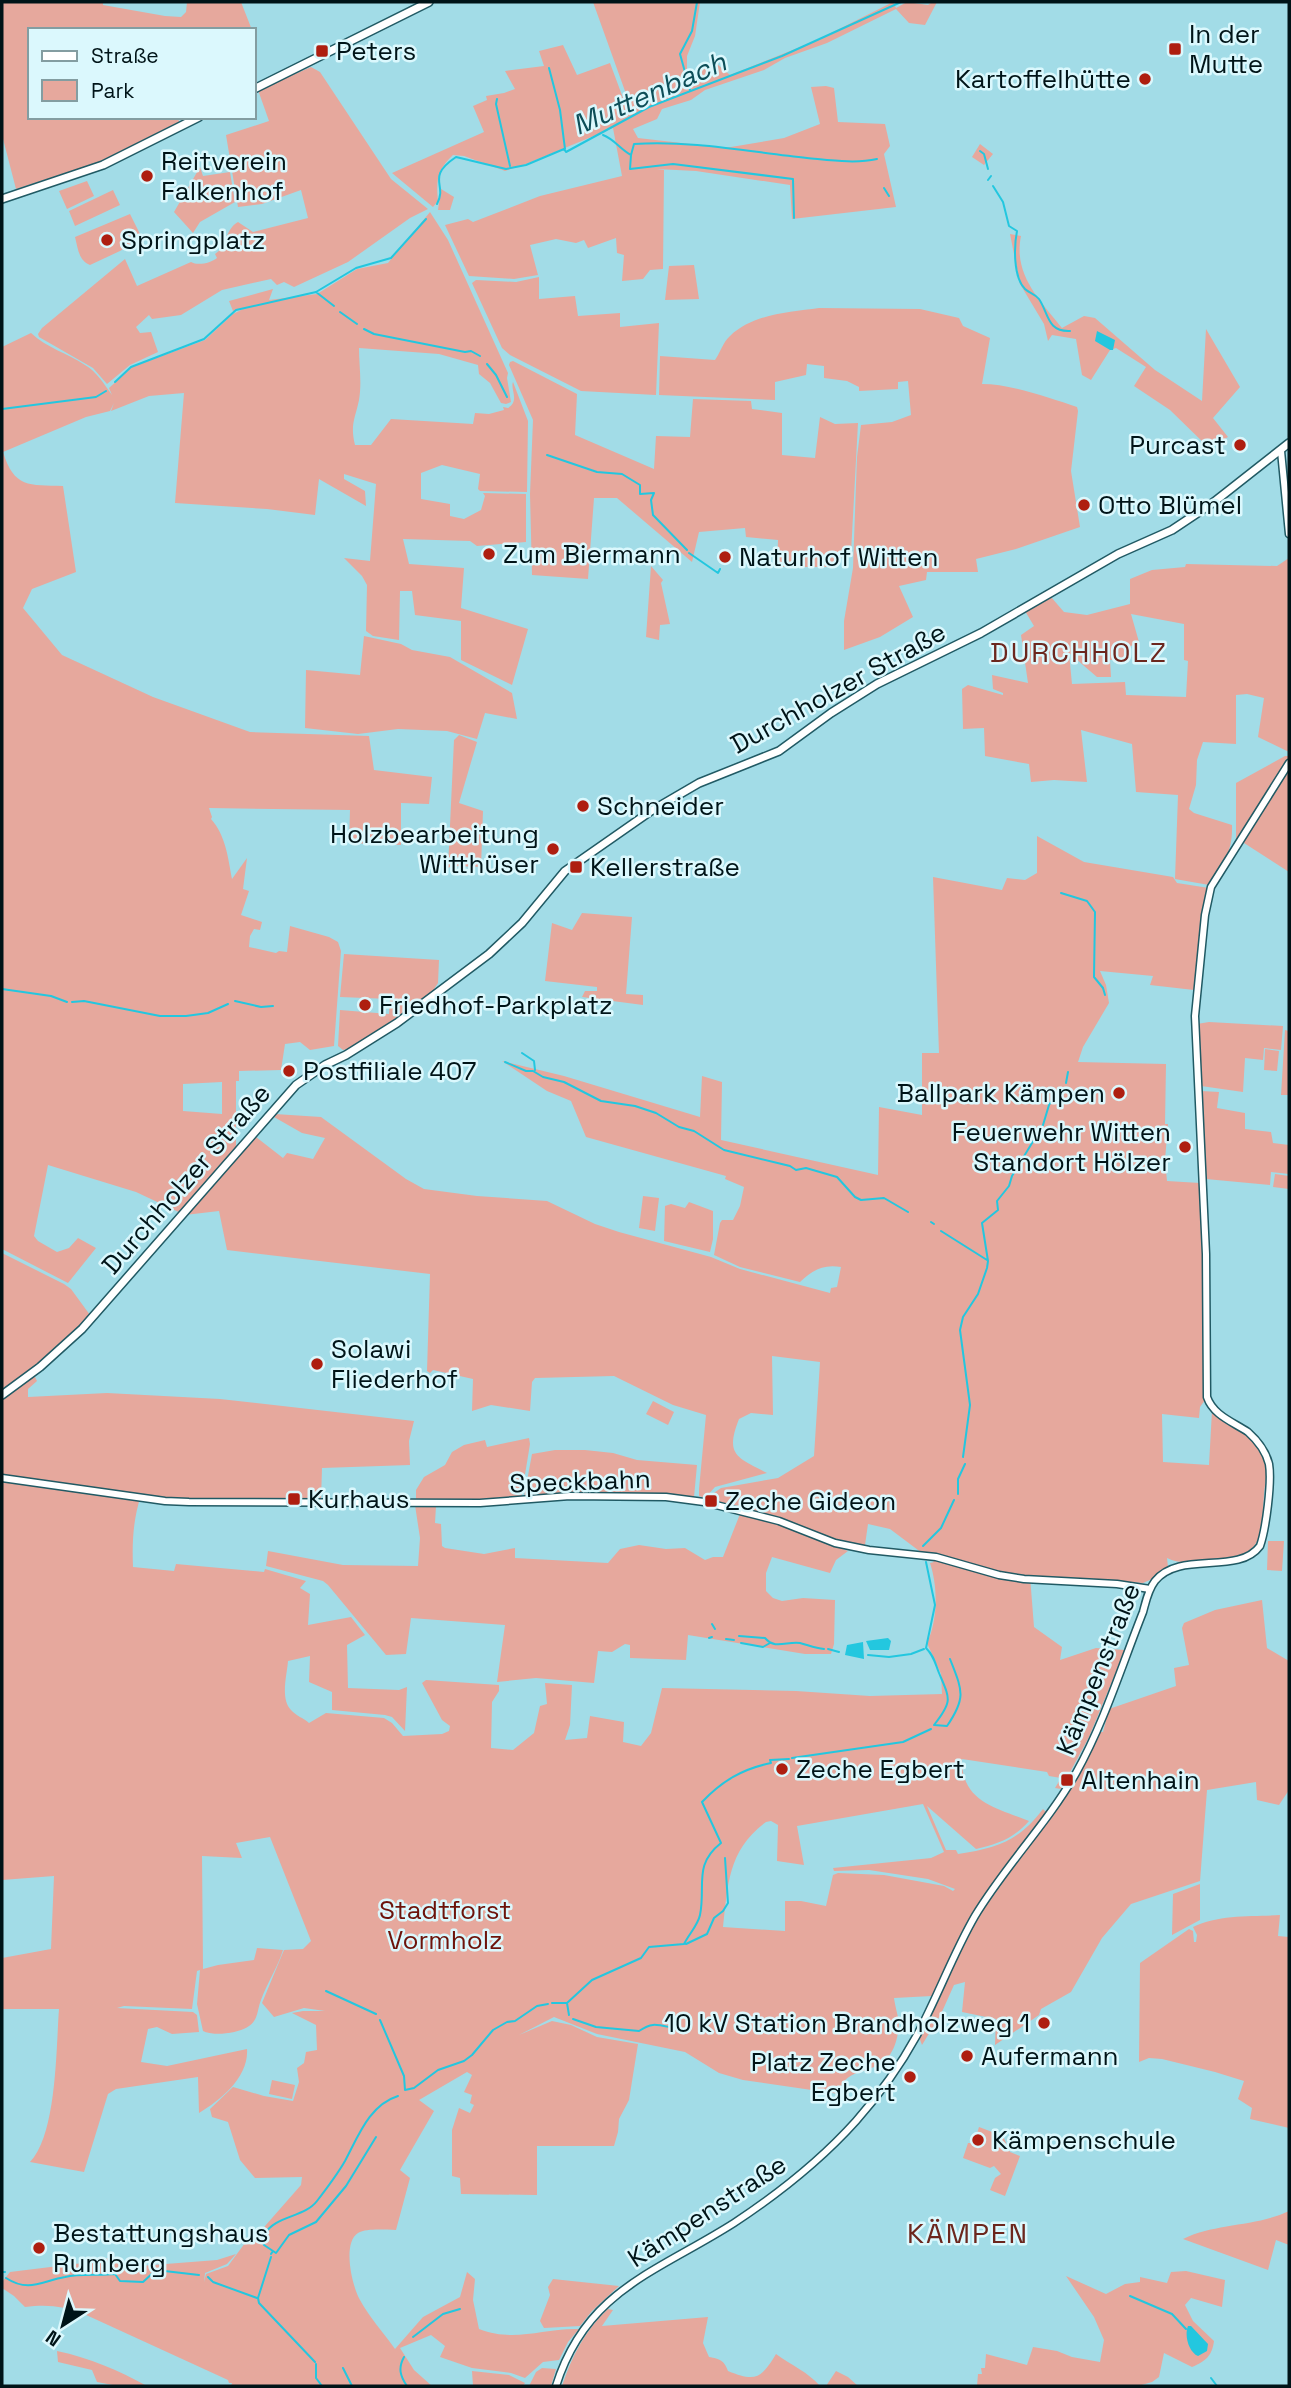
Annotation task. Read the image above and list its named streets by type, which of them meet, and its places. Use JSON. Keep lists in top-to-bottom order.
{
  "streets": {
    "main road": ["Durchholzer Straße"],
    "street": ["Speckbahn", "Kämpenstraße"]
  },
  "crossings": [
    ["Speckbahn", "Kämpenstraße"]
  ],
  "districts": ["DURCHHOLZ", "KÄMPEN"],
  "water": ["Muttenbach"],
  "parks": ["Stadtforst Vormholz"],
  "places": {
    "transit": [
      "In der Mutte",
      "Peters",
      "Kellerstraße",
      "Kurhaus",
      "Zeche Gideon",
      "Altenhain"
    ],
    "other": [
      "Kartoffelhütte",
      "Reitverein Falkenhof",
      "Springplatz",
      "Purcast",
      "Otto Blümel",
      "Zum Biermann",
      "Naturhof Witten",
      "Schneider",
      "Holzbearbeitung Witthüser",
      "Friedhof-Parkplatz",
      "Postfiliale 407",
      "Ballpark Kämpen",
      "Feuerwehr Witten Standort Hölzer",
      "Solawi Fliederhof",
      "Zeche Egbert",
      "10 kV Station Brandholzweg 1",
      "Aufermann",
      "Platz Zeche Egbert",
      "Kämpenschule",
      "Bestattungshaus Rumberg"
    ]
  },
  "legend": ["Straße", "Park"],
  "north": "bottom left"
}
